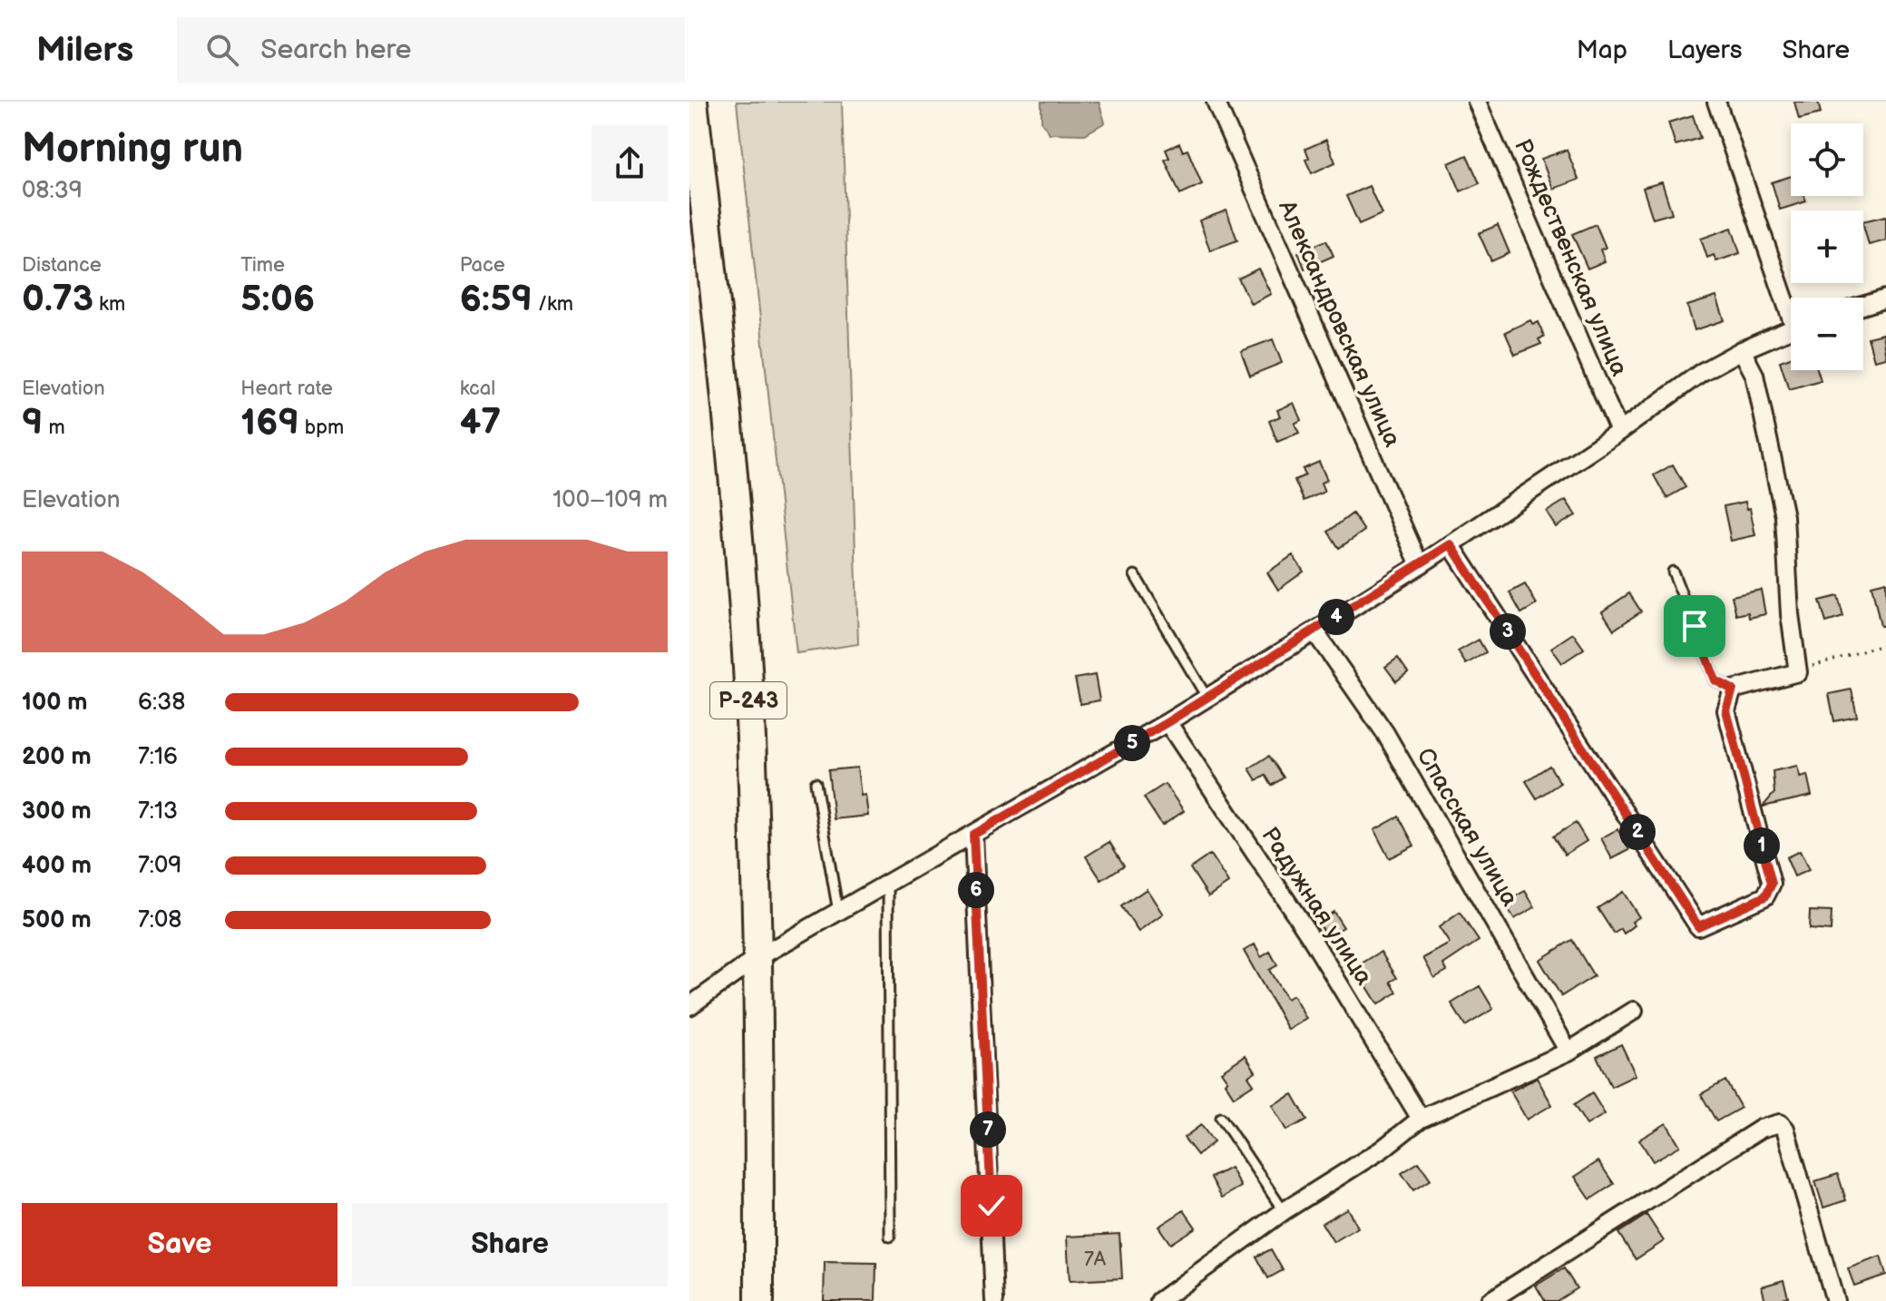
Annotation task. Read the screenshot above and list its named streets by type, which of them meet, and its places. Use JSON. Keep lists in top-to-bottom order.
{
  "streets": {
    "highway": ["Р-243"],
    "street": [
      "Рождественская улица",
      "Александровская улица",
      "Спасская улица",
      "Радужная улица"
    ]
  },
  "house_numbers": ["7А"],
  "page": {
    "header": "Milers",
    "search": "Search here",
    "nav": ["Map", "Layers", "Share"],
    "heading": ["Morning run", "08:39"],
    "map_buttons": ["+", "−"],
    "stats": [
      ["Distance", "0.73 km"],
      ["Time", "5:06"],
      ["Pace", "6:59 /km"],
      ["Elevation", "9 m"],
      ["Heart rate", "169 bpm"],
      ["kcal", "47"]
    ],
    "chart": ["Elevation", "100–109 m"],
    "pins": [
      "4",
      "3",
      "5",
      "2",
      "1",
      "6",
      "7"
    ],
    "list": [
      {
        "name": "100 m",
        "note": "6:38"
      },
      {
        "name": "200 m",
        "note": "7:16"
      },
      {
        "name": "300 m",
        "note": "7:13"
      },
      {
        "name": "400 m",
        "note": "7:09"
      },
      {
        "name": "500 m",
        "note": "7:08"
      }
    ],
    "buttons": ["Save", "Share"]
  }
}
